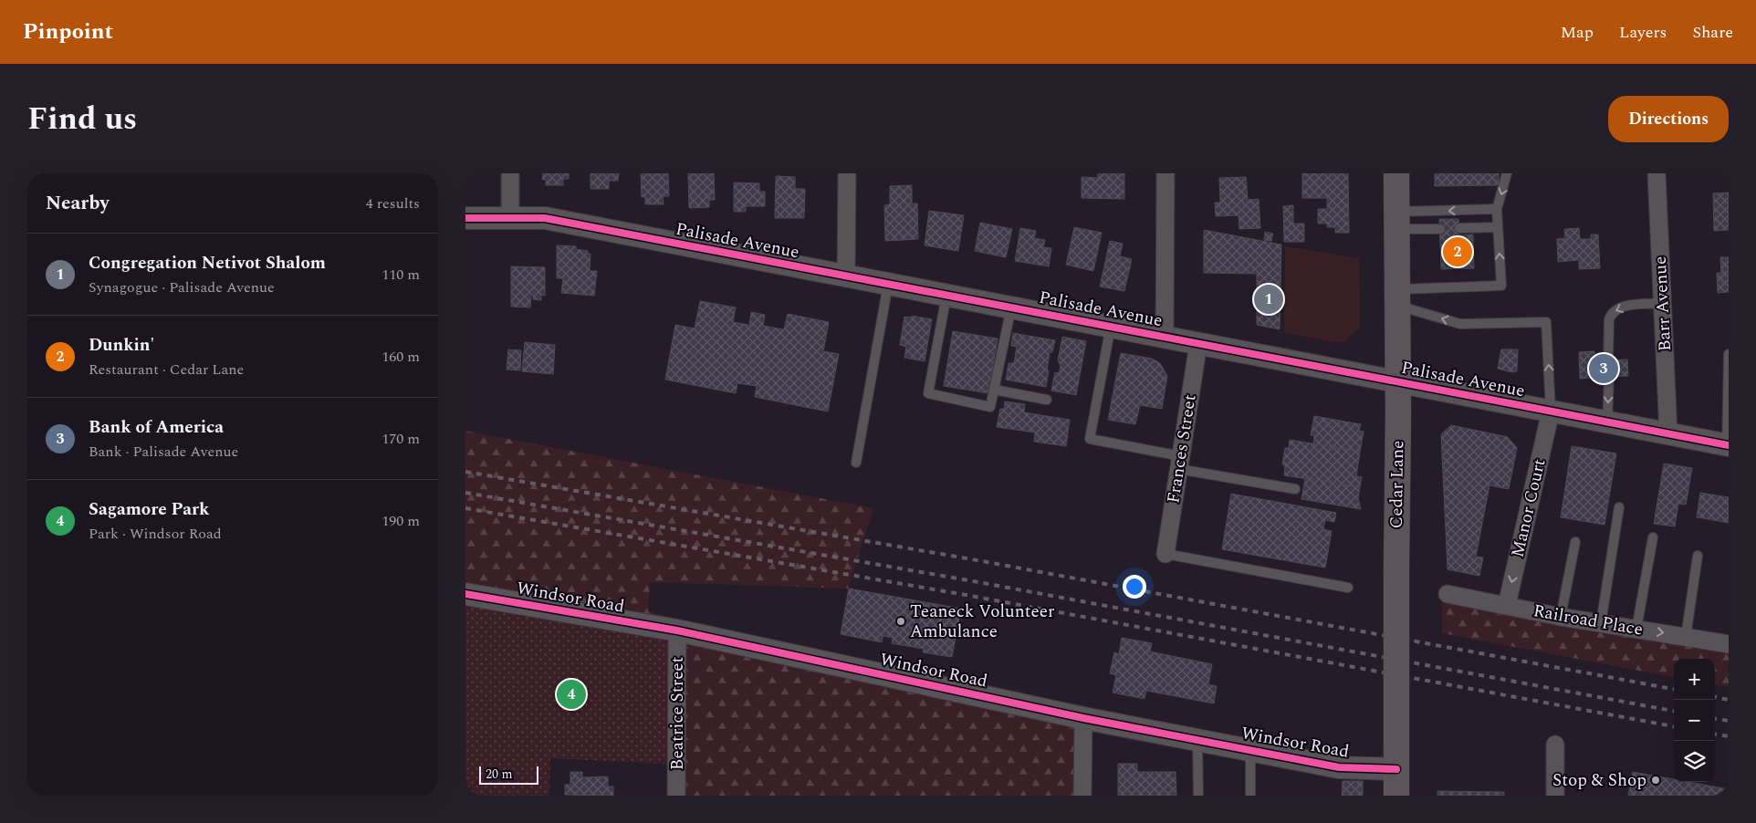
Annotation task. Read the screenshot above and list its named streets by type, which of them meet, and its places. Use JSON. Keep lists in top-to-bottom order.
{
  "streets": {
    "main road": ["Cedar Lane"],
    "street": [
      "Palisade Avenue",
      "Barr Avenue",
      "Frances Street",
      "Manor Court",
      "Windsor Road",
      "Railroad Place",
      "Beatrice Street"
    ]
  },
  "crossings": [
    ["Palisade Avenue", "Barr Avenue"],
    ["Palisade Avenue", "Frances Street"],
    ["Palisade Avenue", "Cedar Lane"],
    ["Palisade Avenue", "Manor Court"],
    ["Cedar Lane", "Windsor Road"],
    ["Manor Court", "Railroad Place"],
    ["Windsor Road", "Beatrice Street"]
  ],
  "one_way": ["Manor Court"],
  "places": ["Teaneck Volunteer Ambulance", "Stop & Shop"],
  "scale_bar": "20 m",
  "page": {
    "header": "Pinpoint",
    "nav": ["Map", "Layers", "Share"],
    "title": "Find us",
    "buttons": "Directions",
    "heading": ["Nearby", "4 results"],
    "list": [
      {
        "mark": "1",
        "name": "Congregation Netivot Shalom",
        "note": "Synagogue · Palisade Avenue",
        "value": "110 m"
      },
      {
        "mark": "2",
        "name": "Dunkin'",
        "note": "Restaurant · Cedar Lane",
        "value": "160 m"
      },
      {
        "mark": "3",
        "name": "Bank of America",
        "note": "Bank · Palisade Avenue",
        "value": "170 m"
      },
      {
        "mark": "4",
        "name": "Sagamore Park",
        "note": "Park · Windsor Road",
        "value": "190 m"
      }
    ],
    "pins": [
      "2",
      "1",
      "3",
      "4"
    ],
    "map_buttons": ["+", "−"],
    "scale": "20 m"
  }
}
